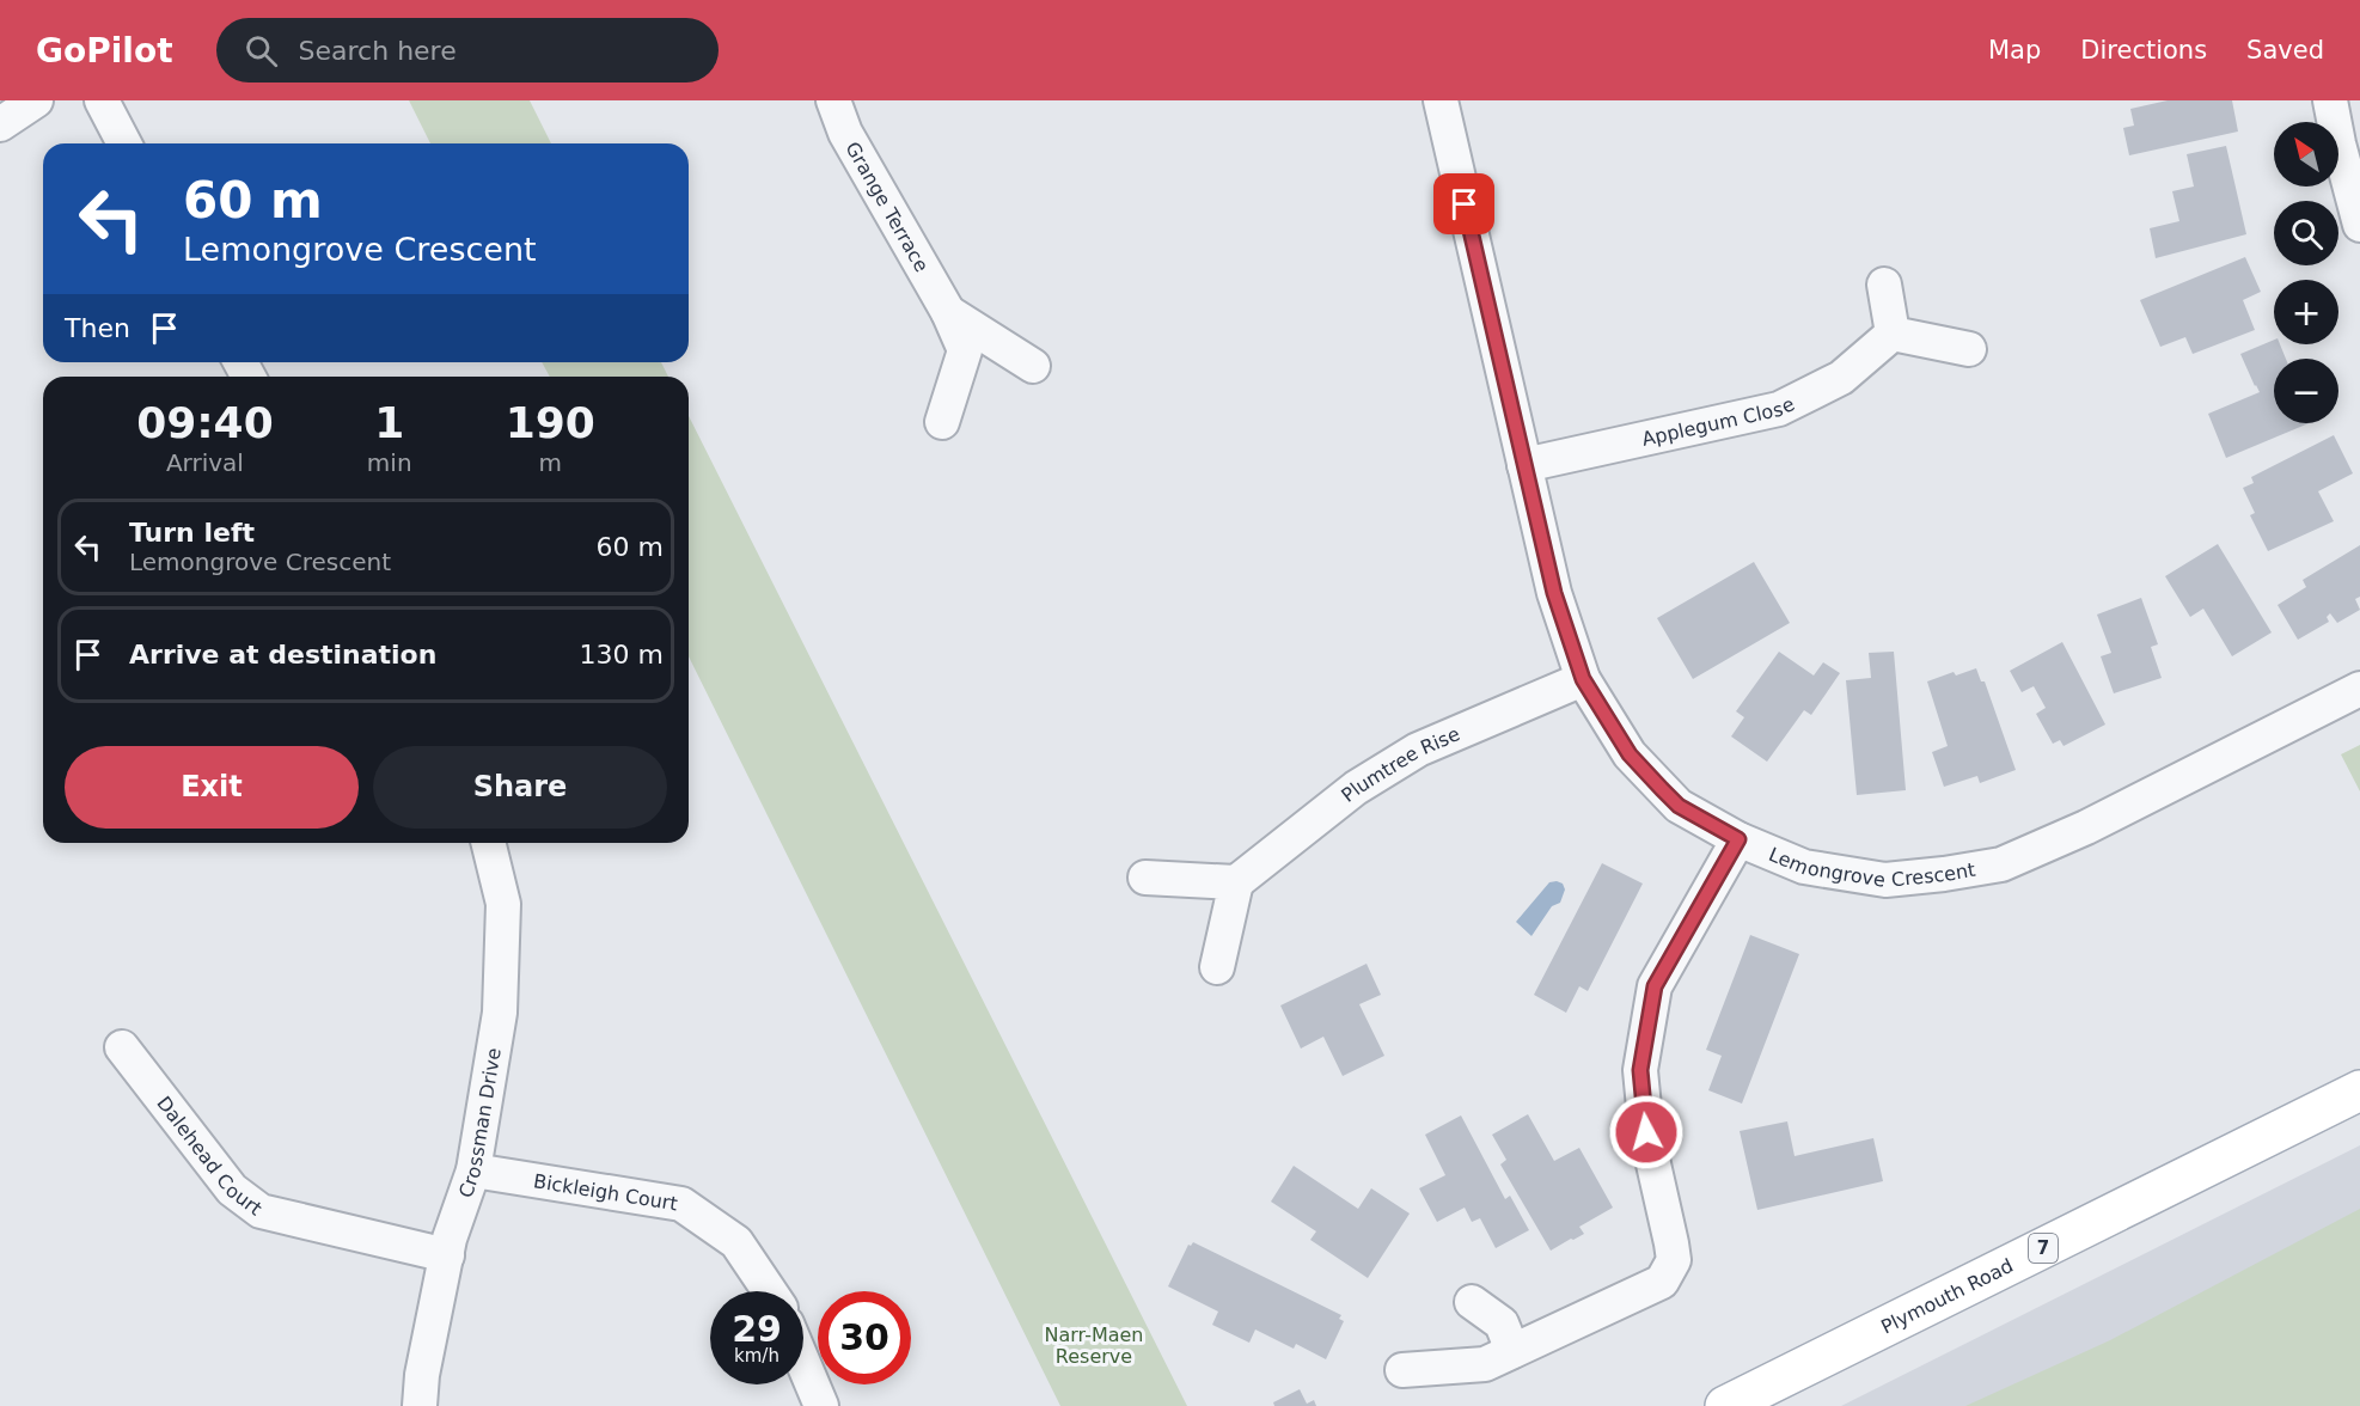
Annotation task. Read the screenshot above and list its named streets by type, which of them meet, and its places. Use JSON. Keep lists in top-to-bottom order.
{
  "streets": {
    "main road": ["7", "Plymouth Road"],
    "street": [
      "Grange Terrace",
      "Applegum Close",
      "Plumtree Rise",
      "Lemongrove Crescent",
      "Crossman Drive",
      "Dalehead Court",
      "Bickleigh Court"
    ]
  },
  "crossings": [
    ["Applegum Close", "Lemongrove Crescent"],
    ["Plumtree Rise", "Lemongrove Crescent"],
    ["Crossman Drive", "Dalehead Court"],
    ["Crossman Drive", "Bickleigh Court"]
  ],
  "parks": ["Narr-Maen Reserve"],
  "north": "top left",
  "page": {
    "header": "GoPilot",
    "search": "Search here",
    "nav": ["Map", "Directions", "Saved"],
    "map_buttons": ["+", "−"],
    "turn": ["60 m", "Lemongrove Crescent"],
    "then": "Then",
    "eta": [
      "09:40",
      "Arrival",
      "1",
      "min",
      "190",
      "m"
    ],
    "list": [
      {
        "name": "Turn left",
        "note": "Lemongrove Crescent",
        "value": "60 m"
      },
      {
        "name": "Arrive at destination",
        "value": "130 m"
      }
    ],
    "buttons": ["Exit", "Share"],
    "speed": "29 km/h",
    "limit": "30"
  }
}
